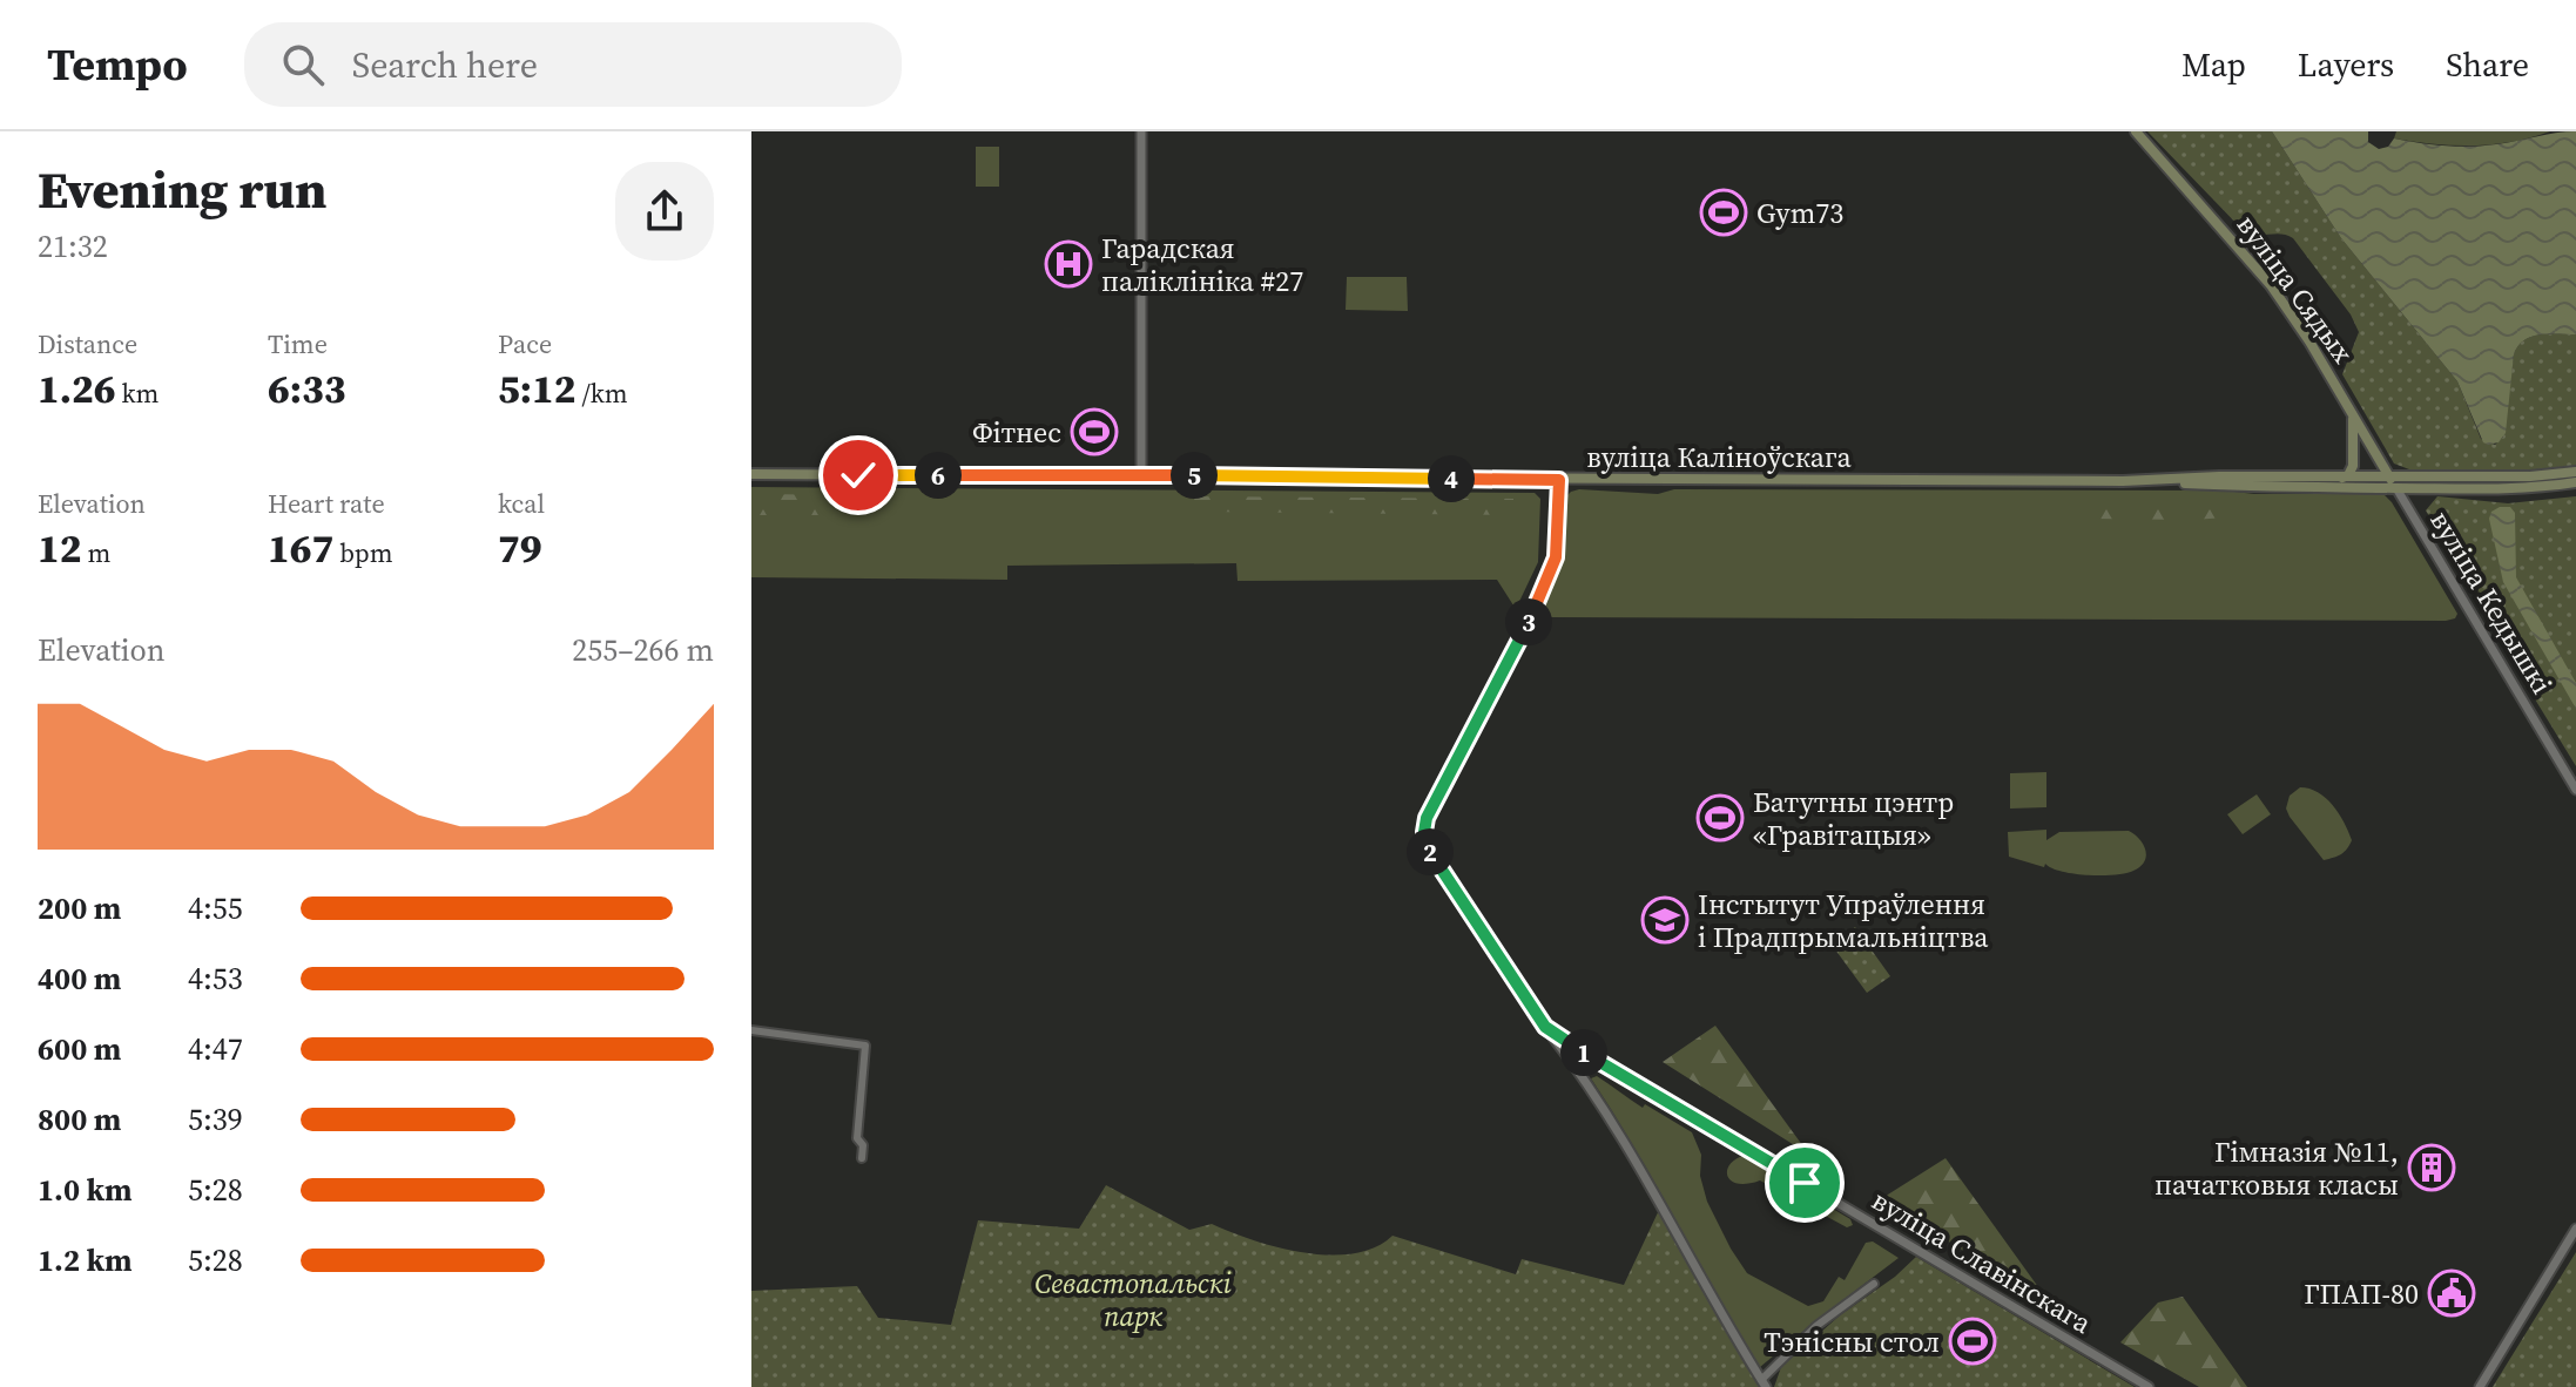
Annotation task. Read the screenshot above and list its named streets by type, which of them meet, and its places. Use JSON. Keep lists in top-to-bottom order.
{
  "streets": {
    "main road": ["вуліца Сядых", "вуліца Каліноўскага"],
    "street": ["вуліца Кедышкі", "вуліца Славінскага"]
  },
  "crossings": [
    ["вуліца Сядых", "вуліца Каліноўскага"],
    ["вуліца Сядых", "вуліца Кедышкі"],
    ["вуліца Каліноўскага", "вуліца Кедышкі"],
    ["вуліца Каліноўскага", "вуліца Славінскага"]
  ],
  "parks": ["Севастопальскі парк"],
  "places": {
    "sports": [
      "Gym73",
      "Фітнес",
      "Батутны цэнтр «Гравітацыя»",
      "Тэнісны стол"
    ],
    "hospital": ["Гарадская паліклініка #27"],
    "school or university": ["Інстытут Упраўлення і Прадпрымальніцтва"],
    "building": ["Гімназія №11, пачатковыя класы"],
    "public building": ["ГПАП-80"]
  },
  "page": {
    "header": "Tempo",
    "search": "Search here",
    "nav": ["Map", "Layers", "Share"],
    "heading": ["Evening run", "21:32"],
    "stats": [
      ["Distance", "1.26 km"],
      ["Time", "6:33"],
      ["Pace", "5:12 /km"],
      ["Elevation", "12 m"],
      ["Heart rate", "167 bpm"],
      ["kcal", "79"]
    ],
    "pins": [
      "5",
      "6",
      "4",
      "3",
      "2",
      "1"
    ],
    "chart": ["Elevation", "255–266 m"],
    "list": [
      {
        "name": "200 m",
        "note": "4:55"
      },
      {
        "name": "400 m",
        "note": "4:53"
      },
      {
        "name": "600 m",
        "note": "4:47"
      },
      {
        "name": "800 m",
        "note": "5:39"
      },
      {
        "name": "1.0 km",
        "note": "5:28"
      },
      {
        "name": "1.2 km",
        "note": "5:28"
      }
    ]
  }
}
